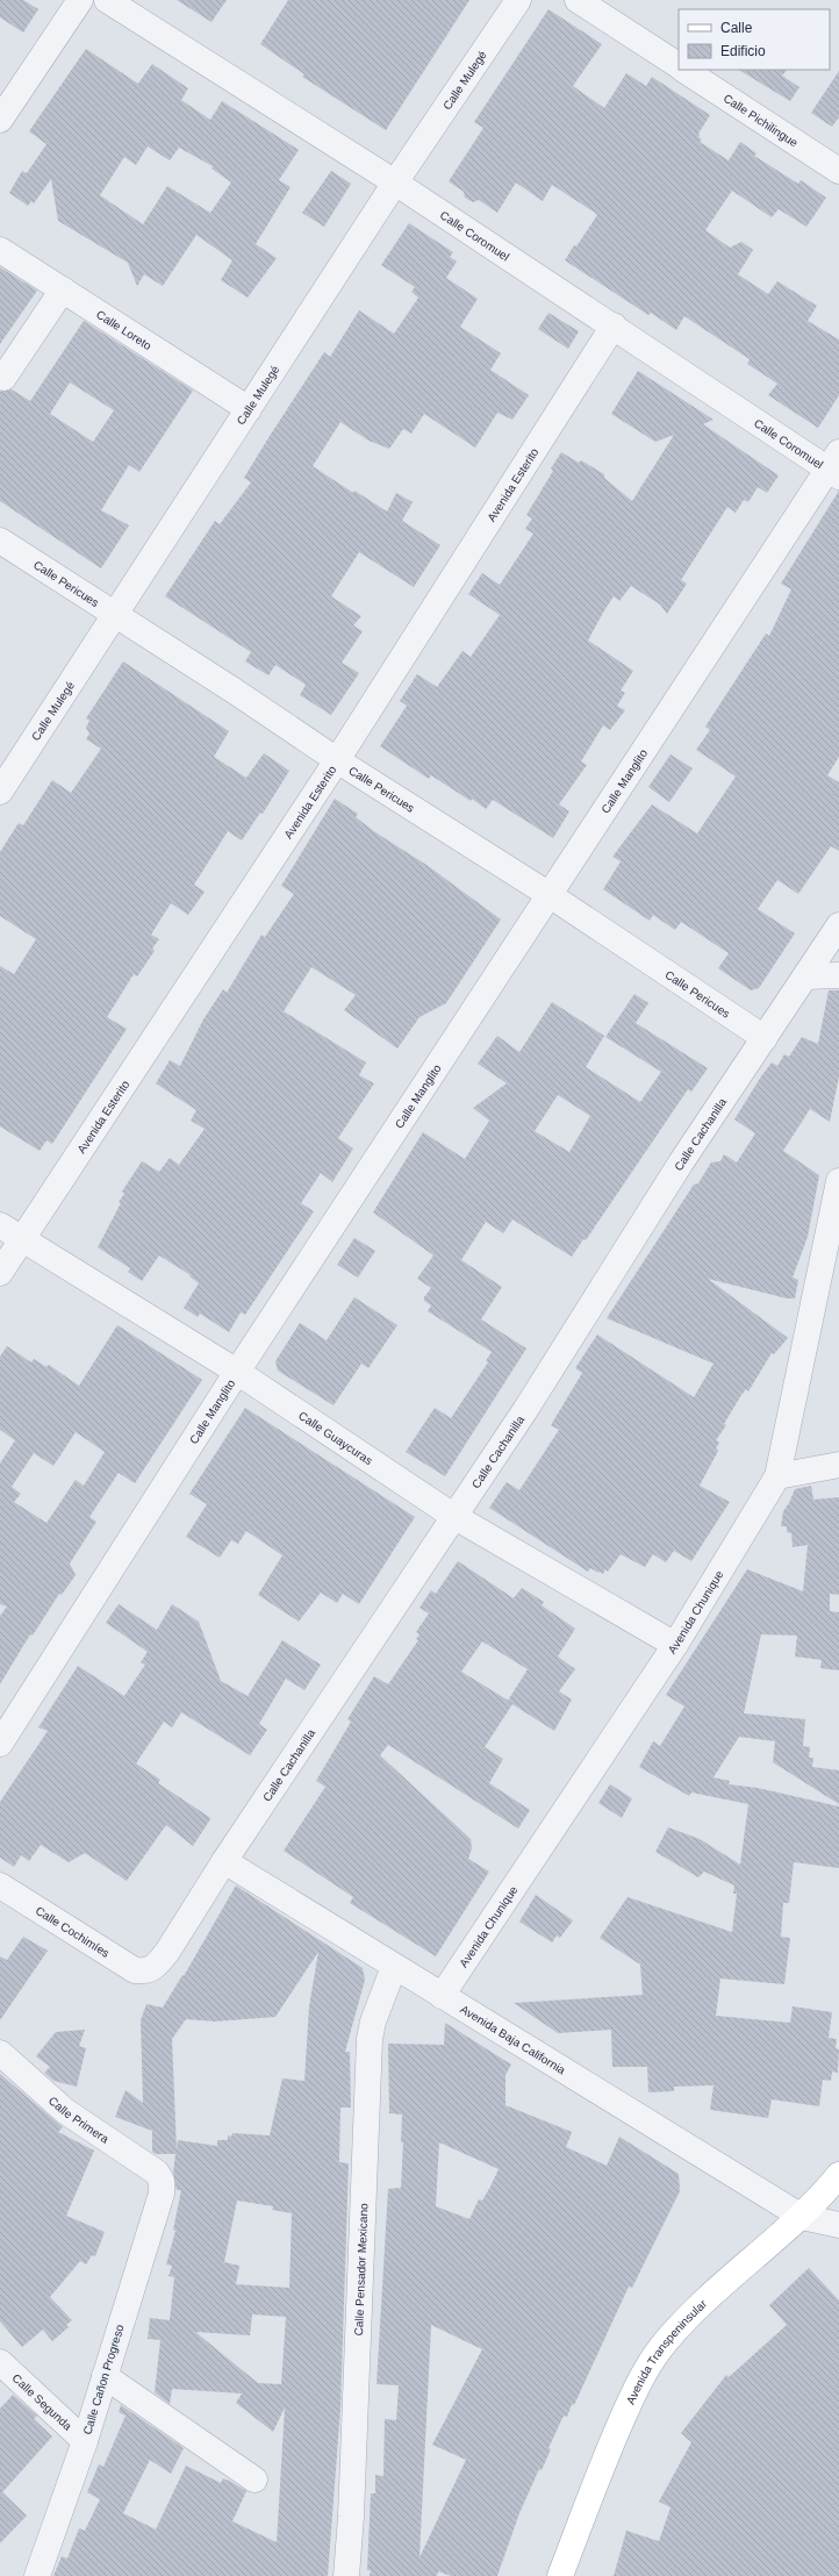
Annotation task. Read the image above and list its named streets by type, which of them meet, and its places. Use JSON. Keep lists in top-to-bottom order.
{
  "streets": {
    "main road": ["Avenida Transpeninsular"],
    "street": [
      "Calle Mulegé",
      "Calle Pichilingue",
      "Calle Coromuel",
      "Calle Loreto",
      "Avenida Esterito",
      "Calle Pericues",
      "Calle Manglito",
      "Calle Cachanilla",
      "Calle Guaycuras",
      "Avenida Chunique",
      "Calle Cochimíes",
      "Avenida Baja California",
      "Calle Primera",
      "Calle Pensador Mexicano",
      "Calle Cañon Progreso",
      "Calle Segunda"
    ]
  },
  "crossings": [
    ["Calle Mulegé", "Calle Coromuel"],
    ["Calle Mulegé", "Calle Loreto"],
    ["Calle Mulegé", "Calle Pericues"],
    ["Calle Coromuel", "Avenida Esterito"],
    ["Calle Coromuel", "Calle Manglito"],
    ["Avenida Esterito", "Calle Pericues"],
    ["Avenida Esterito", "Calle Guaycuras"],
    ["Calle Pericues", "Calle Manglito"],
    ["Calle Pericues", "Calle Cachanilla"],
    ["Calle Manglito", "Calle Guaycuras"],
    ["Calle Cachanilla", "Calle Guaycuras"],
    ["Calle Cachanilla", "Calle Cochimíes"],
    ["Calle Cachanilla", "Avenida Baja California"],
    ["Calle Guaycuras", "Avenida Chunique"],
    ["Avenida Chunique", "Avenida Baja California"],
    ["Avenida Baja California", "Calle Pensador Mexicano"],
    ["Avenida Baja California", "Avenida Transpeninsular"],
    ["Calle Primera", "Calle Cañon Progreso"],
    ["Calle Cañon Progreso", "Calle Segunda"]
  ],
  "legend": ["Calle", "Edificio"]
}
